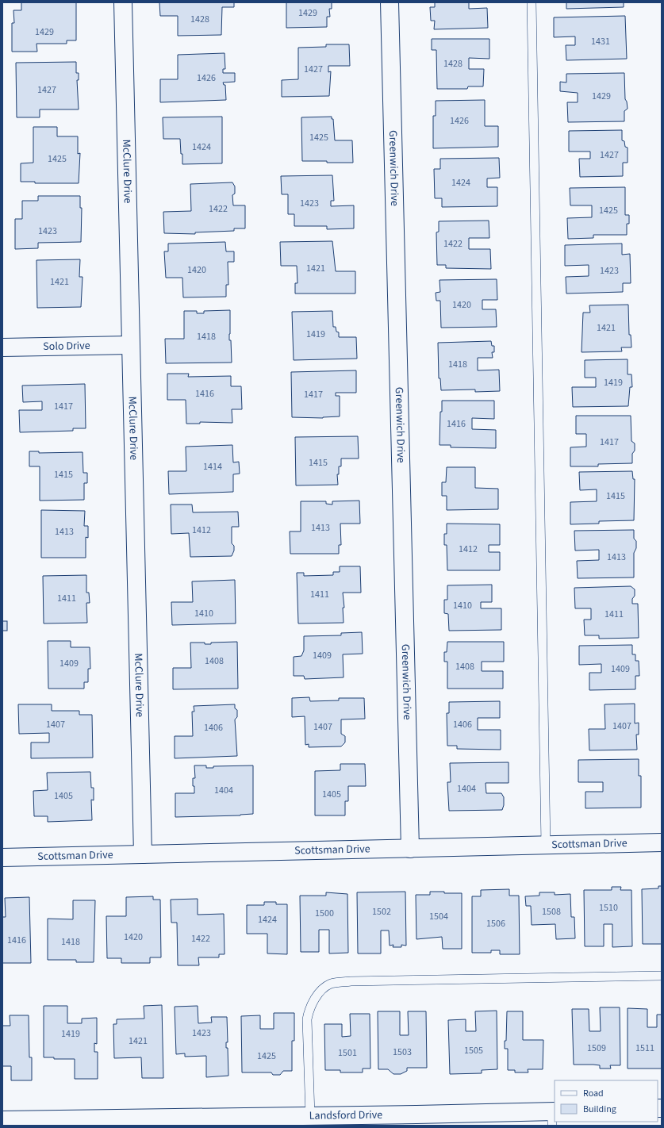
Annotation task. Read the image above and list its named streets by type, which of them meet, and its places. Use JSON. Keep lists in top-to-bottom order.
{
  "streets": {
    "street": [
      "Greenwich Drive",
      "McClure Drive",
      "Solo Drive",
      "Scottsman Drive",
      "Landsford Drive"
    ]
  },
  "crossings": [
    ["Greenwich Drive", "Scottsman Drive"],
    ["McClure Drive", "Solo Drive"],
    ["McClure Drive", "Scottsman Drive"]
  ],
  "house_numbers": [
    "1429",
    "1428",
    "1429",
    "1431",
    "1428",
    "1427",
    "1426",
    "1427",
    "1429",
    "1426",
    "1425",
    "1424",
    "1427",
    "1425",
    "1424",
    "1423",
    "1422",
    "1425",
    "1423",
    "1422",
    "1421",
    "1420",
    "1423",
    "1421",
    "1420",
    "1421",
    "1419",
    "1418",
    "1418",
    "1419",
    "1416",
    "1417",
    "1417",
    "1416",
    "1417",
    "1415",
    "1414",
    "1415",
    "1415",
    "1413",
    "1412",
    "1413",
    "1412",
    "1413",
    "1411",
    "1411",
    "1410",
    "1410",
    "1411",
    "1409",
    "1408",
    "1409",
    "1408",
    "1409",
    "1407",
    "1406",
    "1407",
    "1407",
    "1406",
    "1404",
    "1404",
    "1405",
    "1405",
    "1510",
    "1502",
    "1508",
    "1500",
    "1504",
    "1424",
    "1506",
    "1420",
    "1422",
    "1416",
    "1418",
    "1423",
    "1419",
    "1421",
    "1509",
    "1511",
    "1505",
    "1503",
    "1501",
    "1425"
  ],
  "legend": ["Road", "Building"]
}
